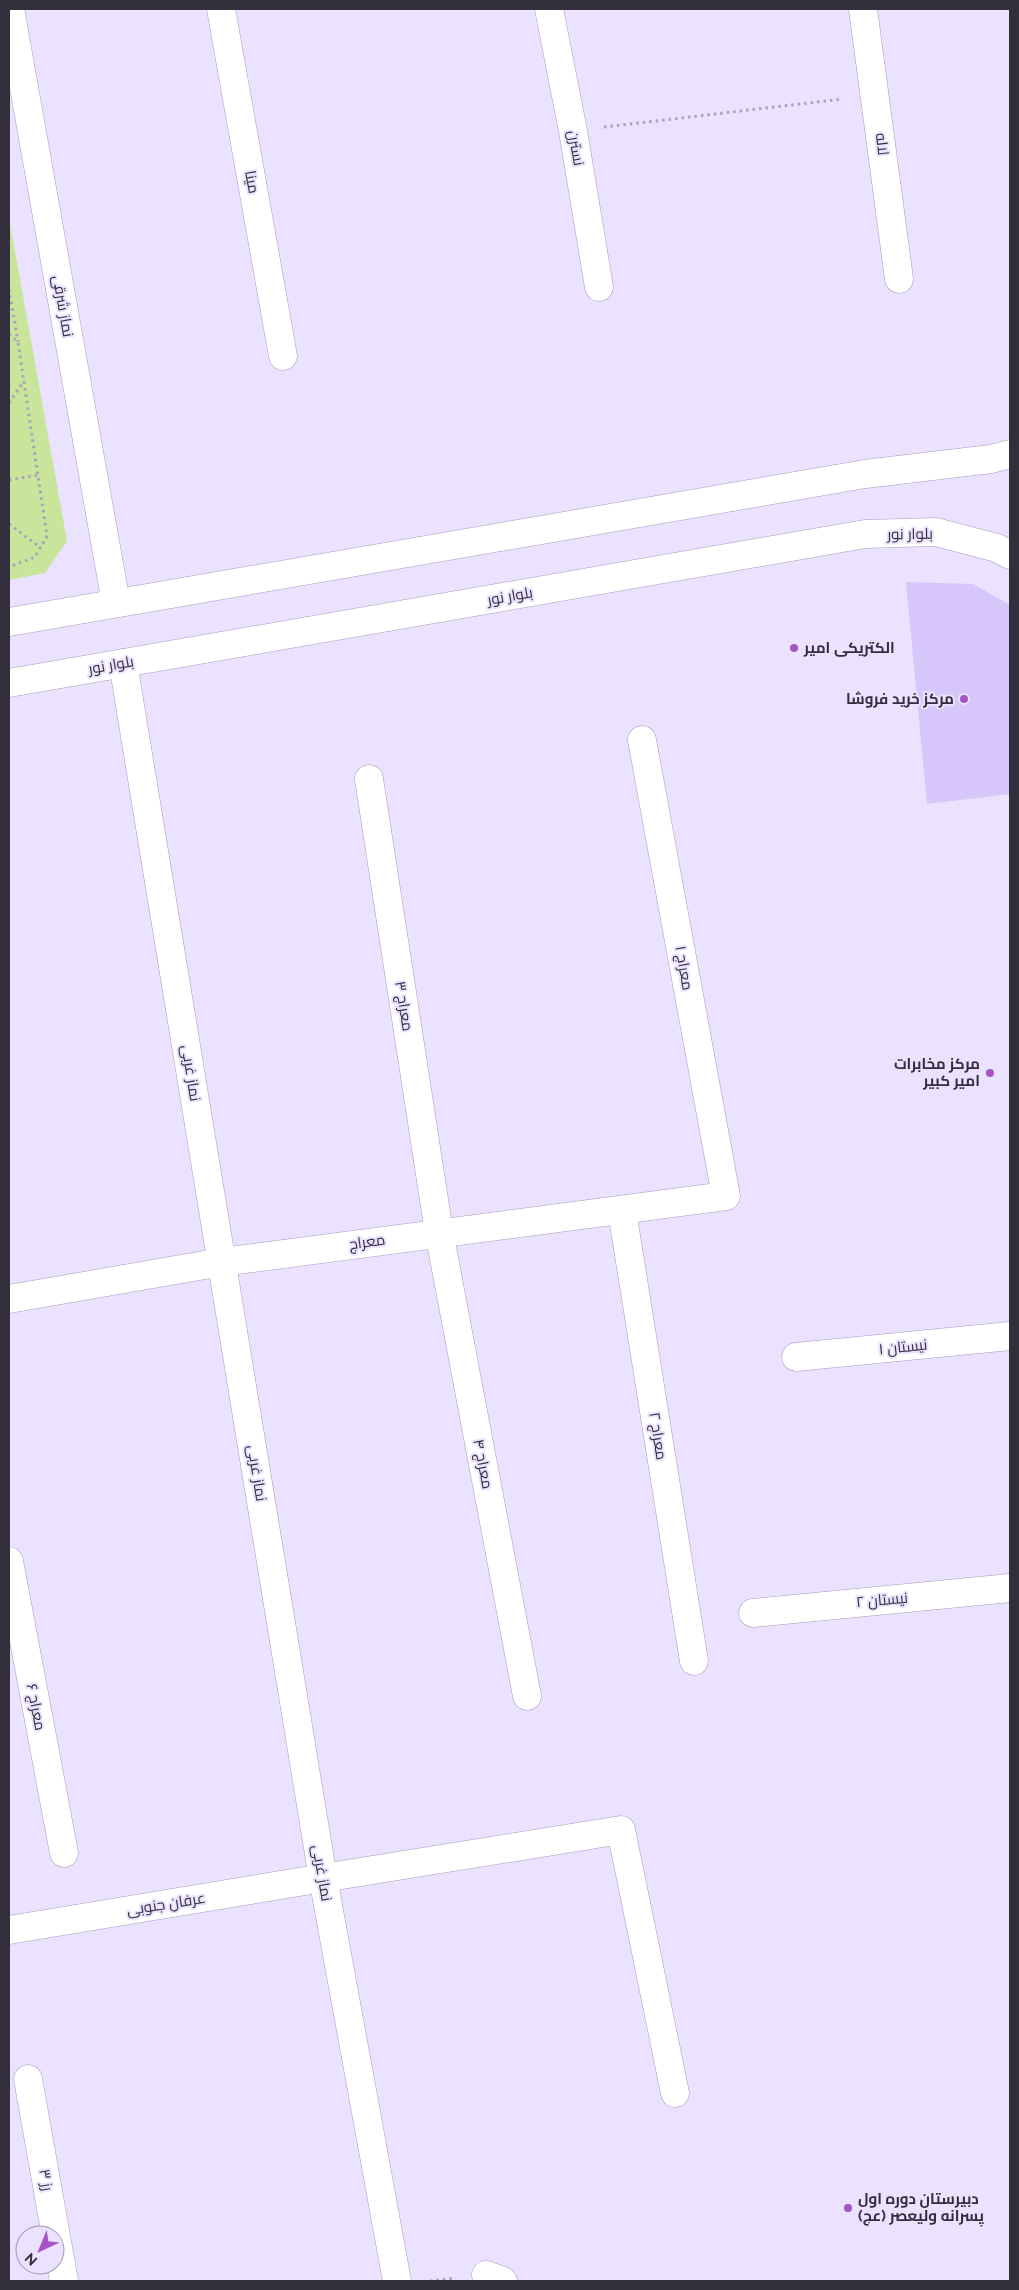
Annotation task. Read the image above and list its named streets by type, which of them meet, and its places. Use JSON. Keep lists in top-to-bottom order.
{
  "streets": {
    "street": [
      "لاله",
      "نسترن",
      "مینا",
      "نماز شرقی",
      "بلوار نور",
      "معراج ۱",
      "معراج ۳",
      "نماز غربی",
      "معراج",
      "نیستان ۱",
      "معراج ۲",
      "معراج ۴",
      "نیستان ۲",
      "معراج ۶",
      "عرفان جنوبی",
      "رز ۳"
    ]
  },
  "crossings": [
    ["بلوار نور", "نماز غربی"],
    ["معراج ۱", "معراج"],
    ["معراج ۳", "معراج"],
    ["معراج ۳", "معراج ۴"],
    ["نماز غربی", "معراج"],
    ["نماز غربی", "عرفان جنوبی"],
    ["معراج", "معراج ۲"],
    ["معراج", "معراج ۴"]
  ],
  "places": [
    "الکتریکی امیر",
    "مرکز خرید فروشا",
    "مرکز مخابرات امیر کبیر",
    "دبیرستان دوره اول پسرانه ولیعصر (عج)"
  ],
  "north": "bottom left"
}
